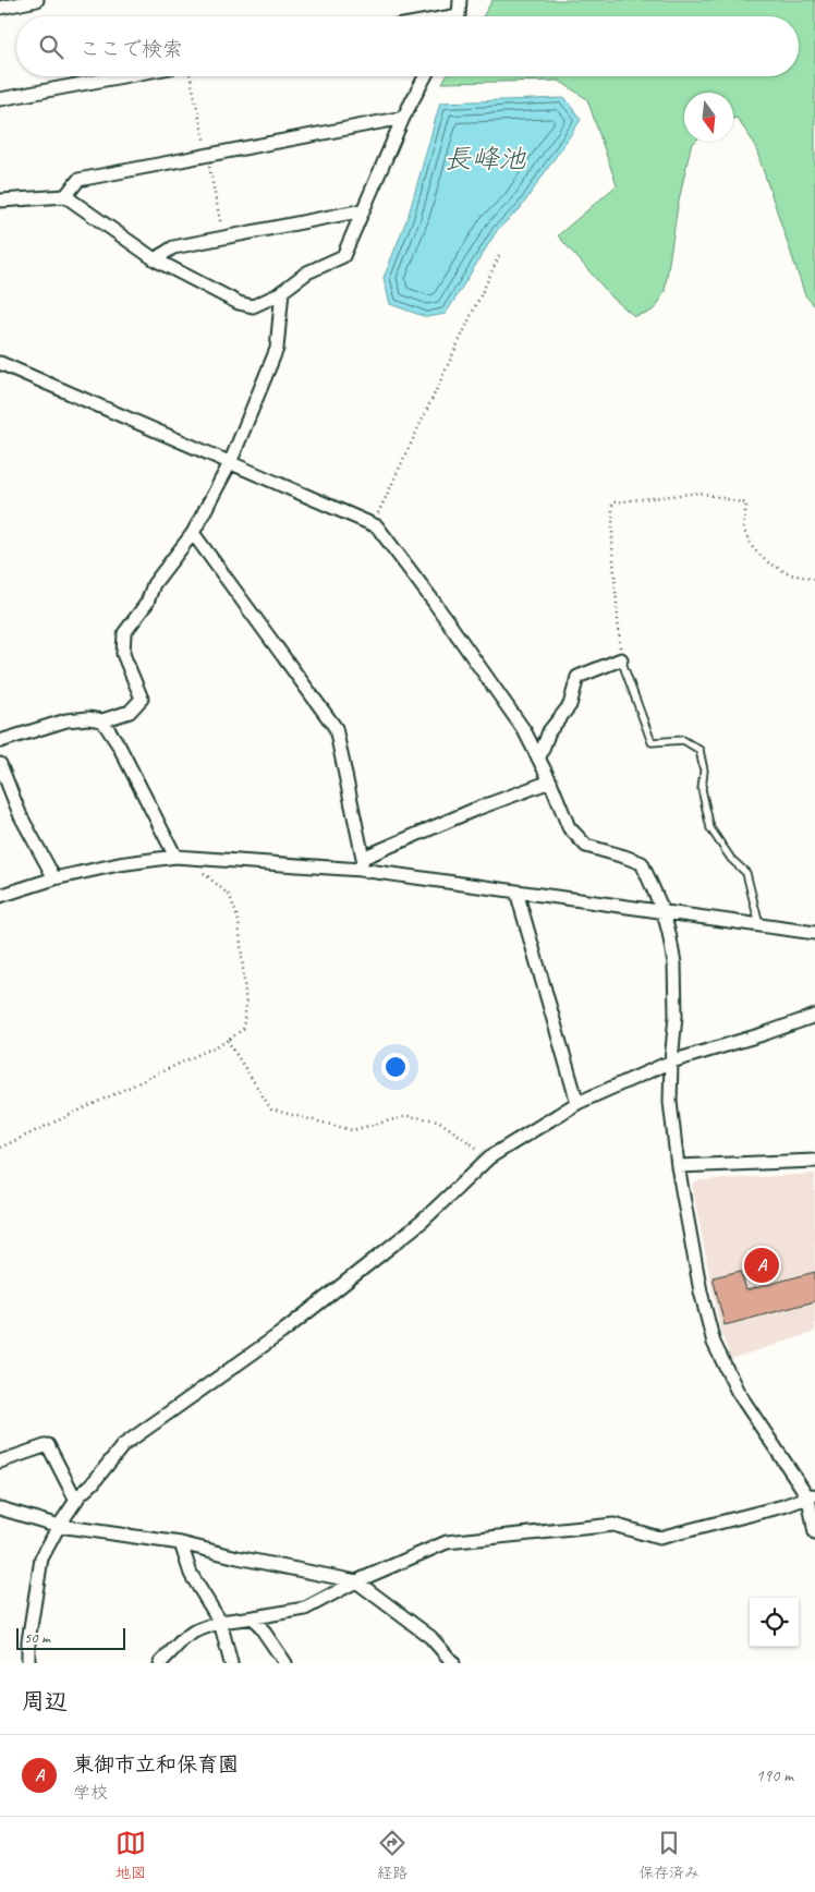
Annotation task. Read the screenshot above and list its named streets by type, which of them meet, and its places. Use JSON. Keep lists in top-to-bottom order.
{
  "water": ["長峰池"],
  "scale_bar": "50 m",
  "north": "bottom",
  "page": {
    "search": "ここで検索",
    "pins": "A",
    "scale": "50 m",
    "heading": "周辺",
    "list": [
      {
        "mark": "A",
        "name": "東御市立和保育園",
        "note": "学校",
        "value": "190 m"
      }
    ],
    "nav": ["地図", "経路", "保存済み"]
  }
}
